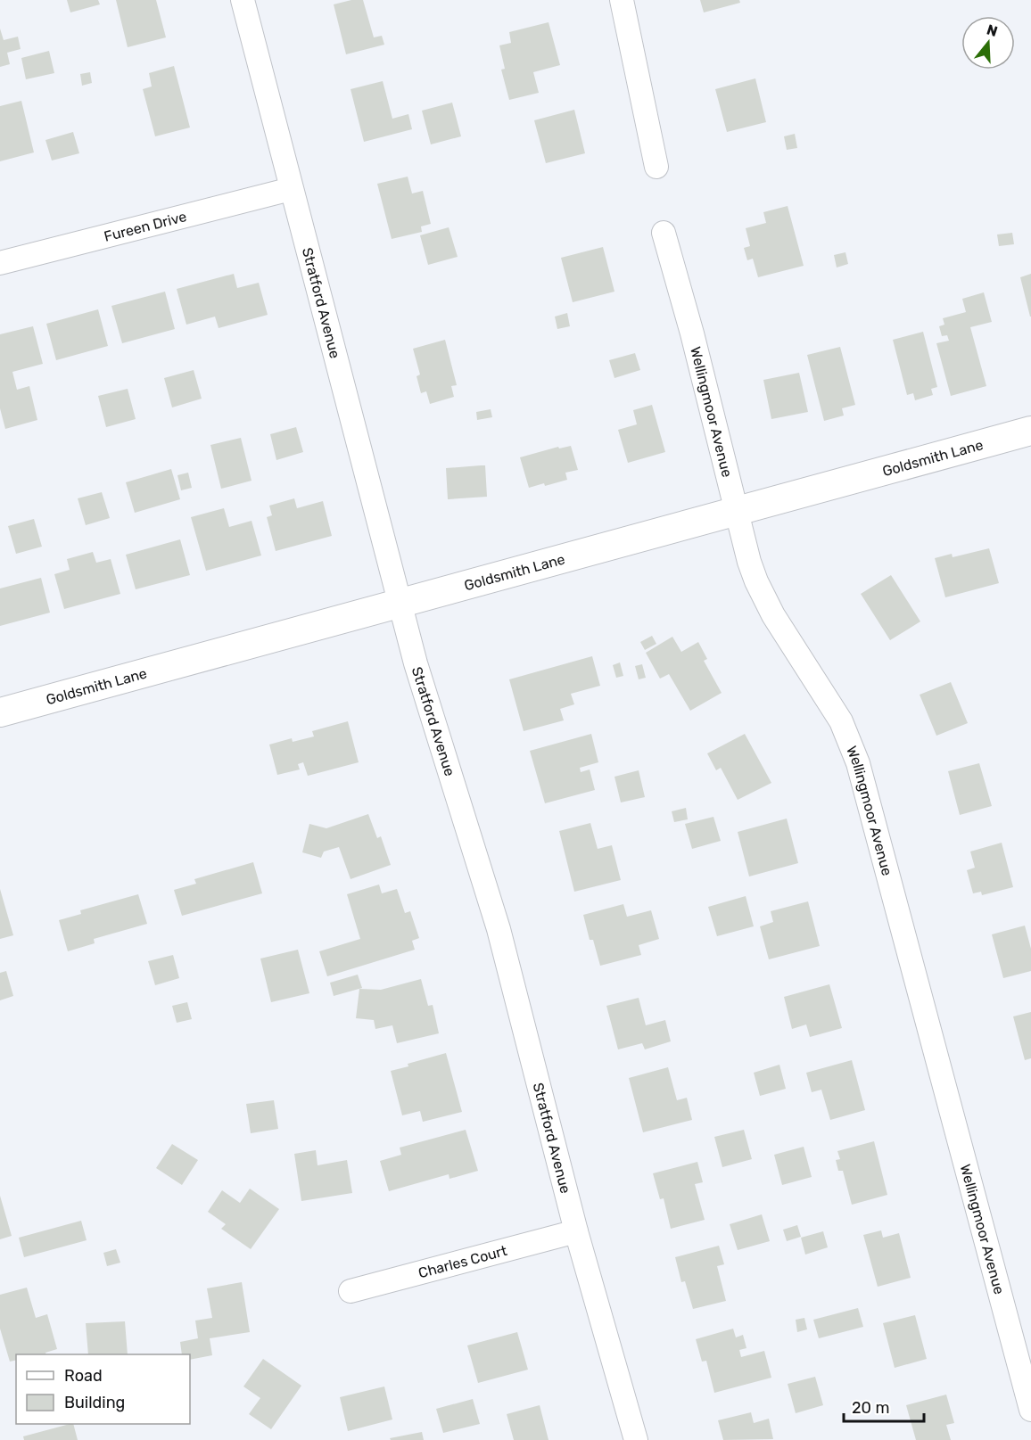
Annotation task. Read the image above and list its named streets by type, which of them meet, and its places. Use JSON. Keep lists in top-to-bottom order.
{
  "streets": {
    "street": [
      "Fureen Drive",
      "Stratford Avenue",
      "Wellingmoor Avenue",
      "Goldsmith Lane",
      "Charles Court"
    ]
  },
  "crossings": [
    ["Fureen Drive", "Stratford Avenue"],
    ["Stratford Avenue", "Goldsmith Lane"],
    ["Stratford Avenue", "Charles Court"],
    ["Wellingmoor Avenue", "Goldsmith Lane"]
  ],
  "legend": ["Road", "Building"],
  "scale_bar": "20 m",
  "north": "top"
}
